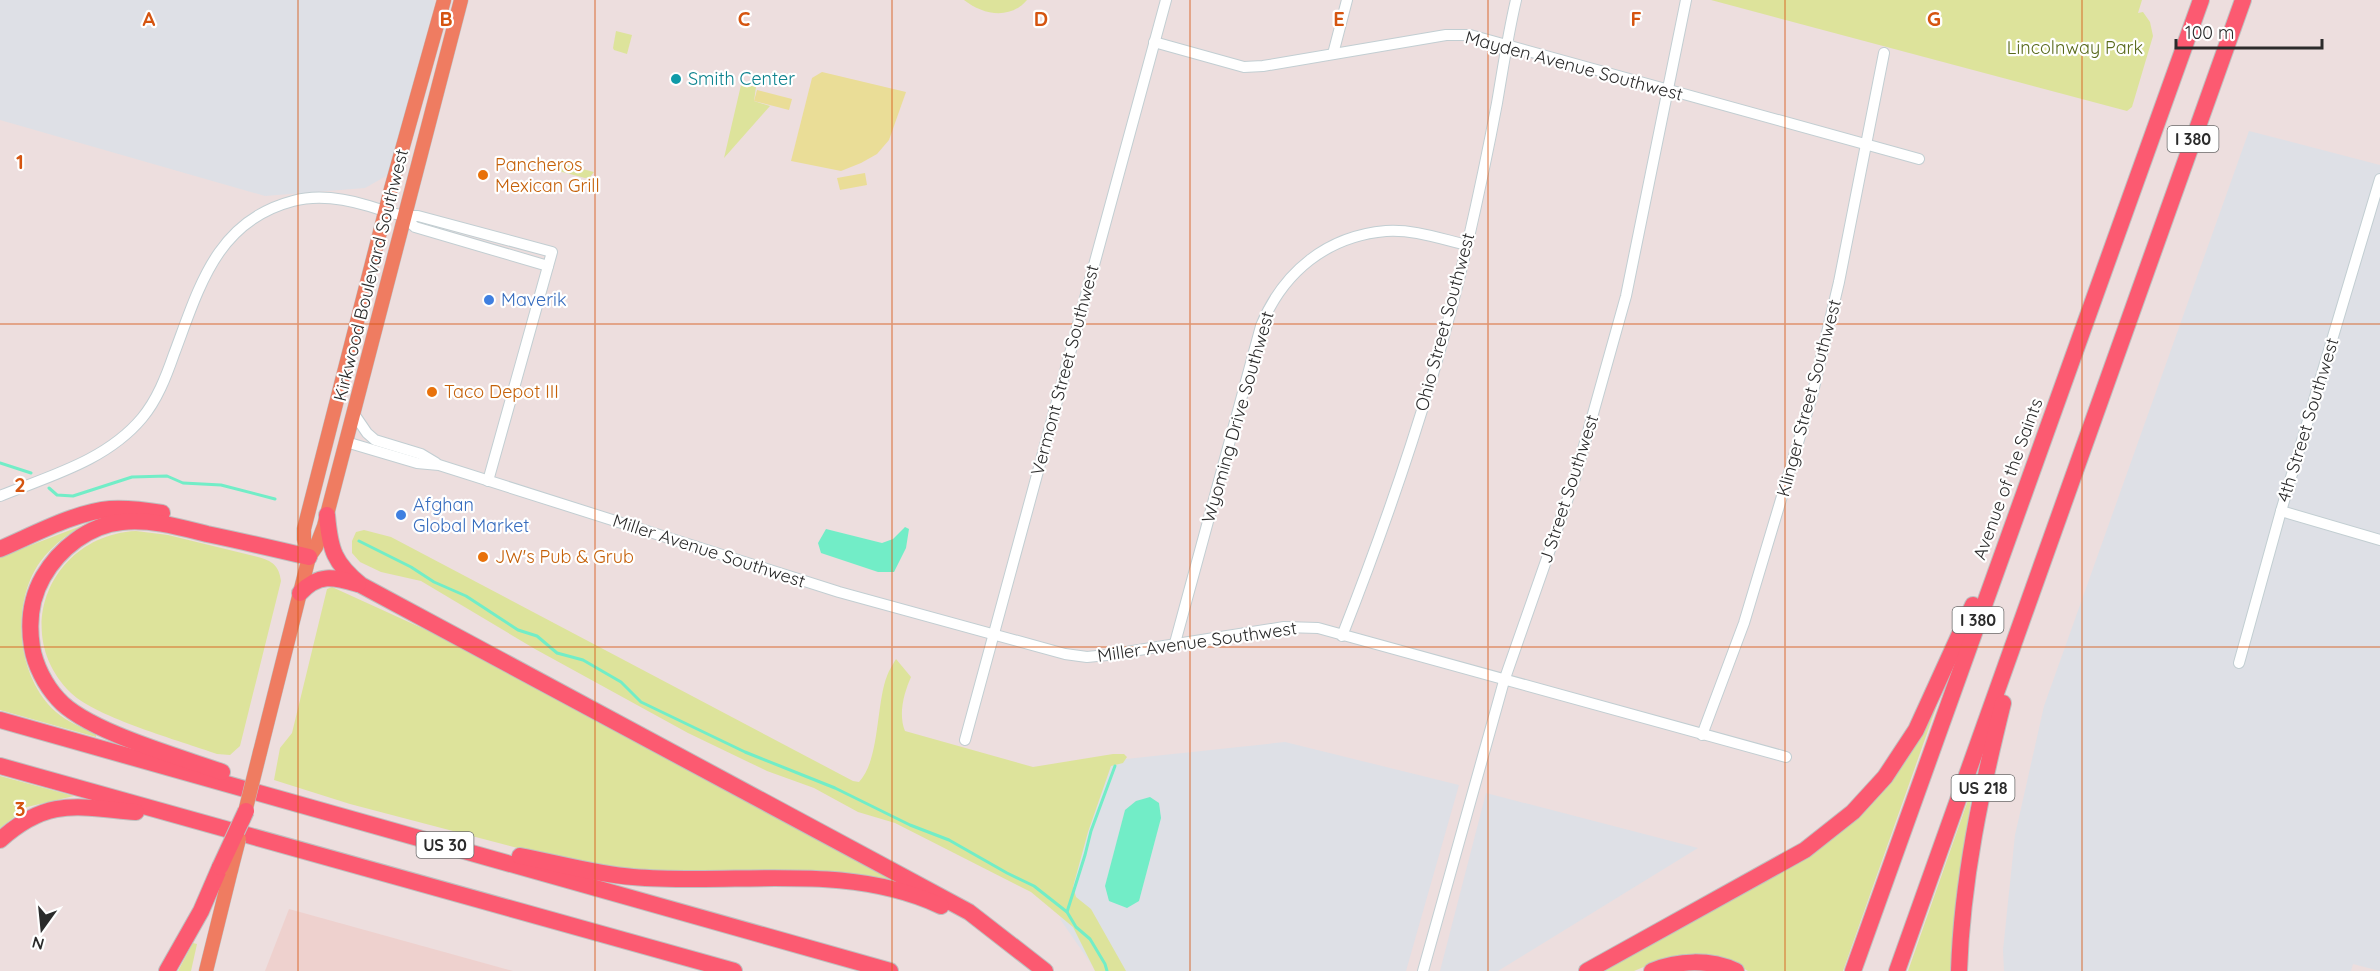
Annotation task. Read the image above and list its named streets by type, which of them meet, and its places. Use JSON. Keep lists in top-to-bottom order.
{
  "streets": {
    "highway": [
      "I 380",
      "Avenue of the Saints",
      "US 218",
      "US 30"
    ],
    "main road": ["Kirkwood Boulevard Southwest"],
    "street": [
      "Mayden Avenue Southwest",
      "Ohio Street Southwest",
      "Vermont Street Southwest",
      "Klinger Street Southwest",
      "Wyoming Drive Southwest",
      "4th Street Southwest",
      "J Street Southwest",
      "Miller Avenue Southwest"
    ]
  },
  "crossings": [
    ["Mayden Avenue Southwest", "Ohio Street Southwest"],
    ["Mayden Avenue Southwest", "Vermont Street Southwest"],
    ["Mayden Avenue Southwest", "Klinger Street Southwest"],
    ["Mayden Avenue Southwest", "J Street Southwest"],
    ["I 380", "US 218"],
    ["Kirkwood Boulevard Southwest", "Miller Avenue Southwest"],
    ["Ohio Street Southwest", "Wyoming Drive Southwest"],
    ["Ohio Street Southwest", "Miller Avenue Southwest"],
    ["Vermont Street Southwest", "Miller Avenue Southwest"],
    ["Klinger Street Southwest", "Miller Avenue Southwest"],
    ["Wyoming Drive Southwest", "Miller Avenue Southwest"],
    ["J Street Southwest", "Miller Avenue Southwest"]
  ],
  "parks": ["Lincolnway Park"],
  "places": [
    "Smith Center",
    "Pancheros Mexican Grill",
    "Maverik",
    "Taco Depot III",
    "Afghan Global Market",
    "JW's Pub & Grub"
  ],
  "scale_bar": "100 m",
  "north": "bottom",
  "grid": {
    "columns": [
      "A",
      "B",
      "C",
      "D",
      "E",
      "F",
      "G"
    ],
    "rows": ["1", "2", "3"]
  }
}
